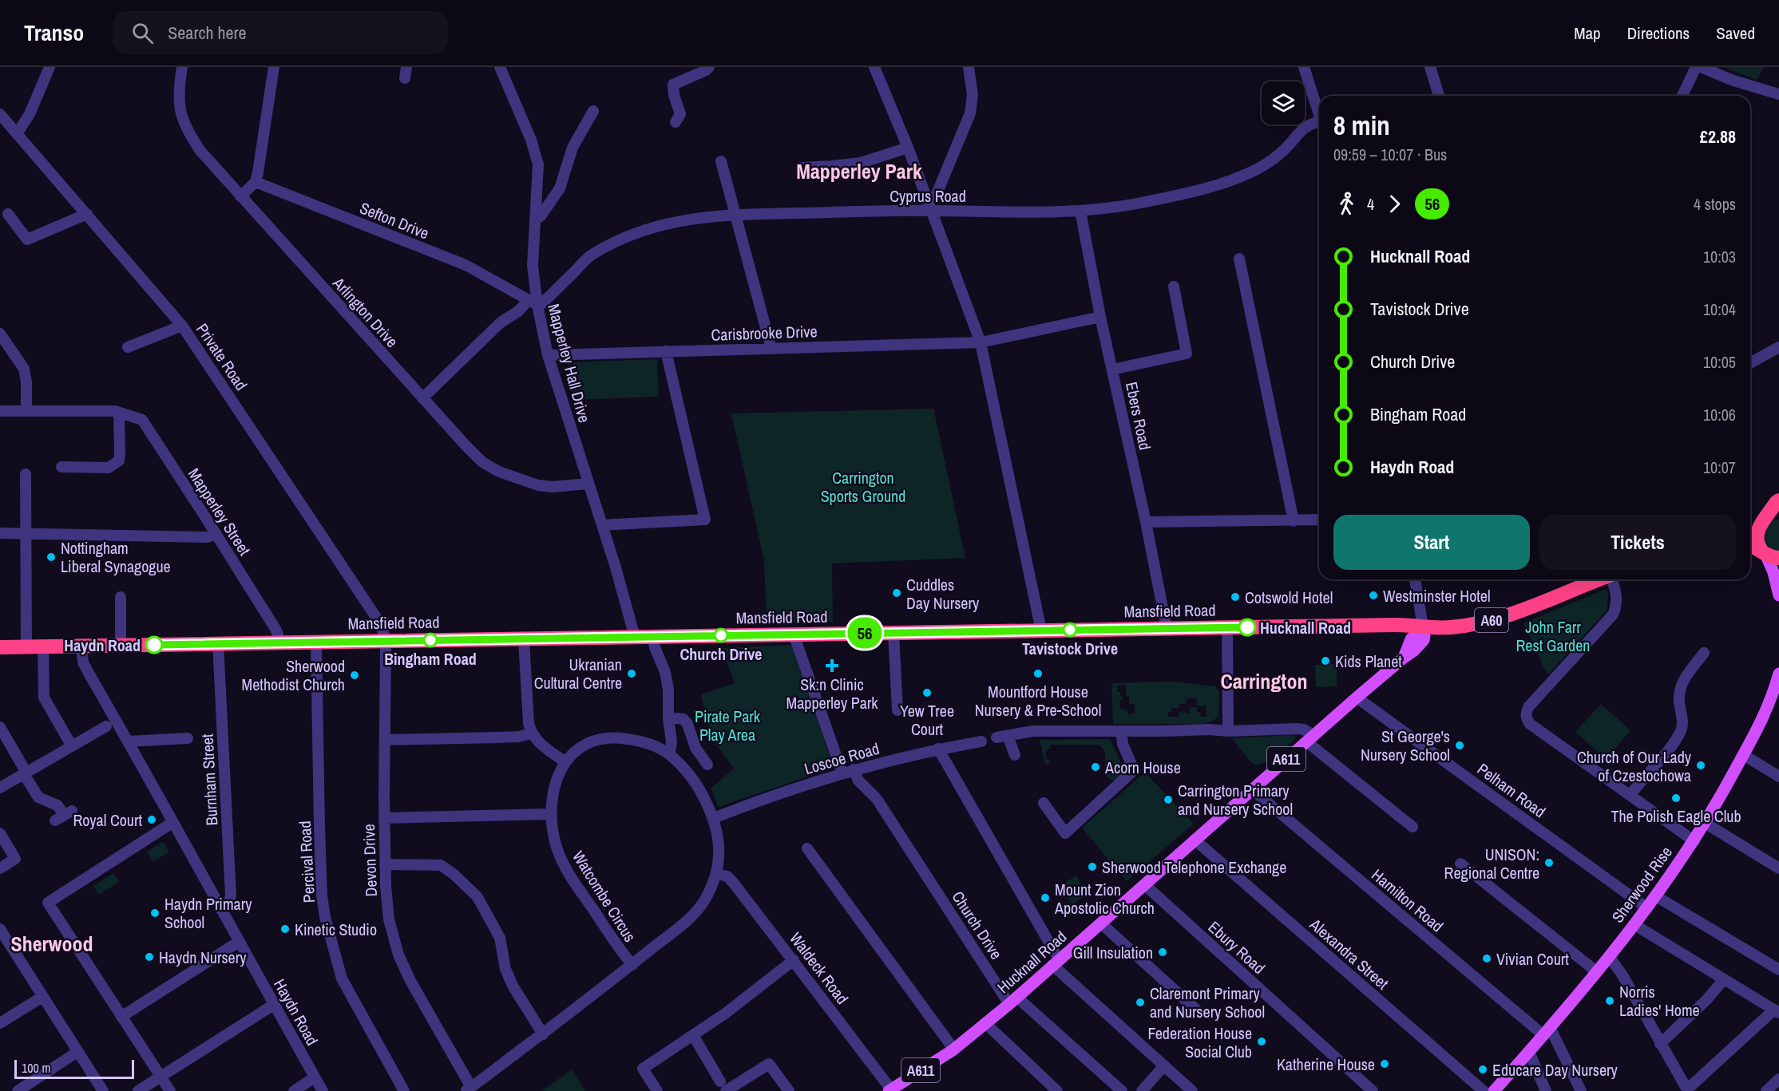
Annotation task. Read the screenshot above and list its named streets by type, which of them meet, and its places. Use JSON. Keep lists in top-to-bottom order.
{
  "streets": {
    "highway": ["Mansfield Road", "A60"],
    "main road": ["A611", "Sherwood Rise", "Hucknall Road"],
    "street": [
      "Cyprus Road",
      "Sefton Drive",
      "Arlington Drive",
      "Carisbrooke Drive",
      "Private Road",
      "Mapperley Hall Drive",
      "Ebers Road",
      "Mapperley Street",
      "Loscoe Road",
      "Burnham Street",
      "Pelham Road",
      "Devon Drive",
      "Percival Road",
      "Watcombe Circus",
      "Hamilton Road",
      "Church Drive",
      "Ebury Road",
      "Alexandra Street",
      "Waldeck Road",
      "Haydn Road"
    ]
  },
  "crossings": [
    ["Cyprus Road", "Sefton Drive"],
    ["Cyprus Road", "Arlington Drive"],
    ["Cyprus Road", "Mapperley Hall Drive"],
    ["Cyprus Road", "Ebers Road"],
    ["Sefton Drive", "Mapperley Hall Drive"],
    ["Arlington Drive", "Mapperley Hall Drive"],
    ["Carisbrooke Drive", "Mapperley Hall Drive"],
    ["Carisbrooke Drive", "Ebers Road"],
    ["Private Road", "Mansfield Road"],
    ["Private Road", "Devon Drive"],
    ["Mapperley Hall Drive", "Mansfield Road"],
    ["Ebers Road", "Mansfield Road"],
    ["Mapperley Street", "Mansfield Road"],
    ["Mansfield Road", "Burnham Street"],
    ["Mansfield Road", "Devon Drive"],
    ["Mansfield Road", "Percival Road"],
    ["Mansfield Road", "Hucknall Road"],
    ["Mansfield Road", "Haydn Road"],
    ["Loscoe Road", "Watcombe Circus"],
    ["Loscoe Road", "Church Drive"],
    ["Burnham Street", "Haydn Road"],
    ["Pelham Road", "Sherwood Rise"],
    ["Pelham Road", "Hucknall Road"],
    ["Devon Drive", "Watcombe Circus"],
    ["Sherwood Rise", "Hamilton Road"],
    ["Watcombe Circus", "Waldeck Road"],
    ["Hamilton Road", "Hucknall Road"],
    ["Church Drive", "Hucknall Road"],
    ["Ebury Road", "Hucknall Road"],
    ["Alexandra Street", "Hucknall Road"],
    ["Hucknall Road", "Waldeck Road"]
  ],
  "districts": ["Mapperley Park", "Carrington", "Sherwood"],
  "parks": ["Carrington Sports Ground", "John Farr Rest Garden", "Pirate Park Play Area"],
  "places": {
    "other": [
      "Nottingham Liberal Synagogue",
      "Cuddles Day Nursery",
      "Westminster Hotel",
      "Cotswold Hotel",
      "Hucknall Road",
      "Tavistock Drive",
      "Church Drive",
      "Bingham Road",
      "Haydn Road",
      "Kids Planet",
      "Ukranian Cultural Centre",
      "Mountford House Nursery & Pre-School",
      "Sherwood Methodist Church",
      "Yew Tree Court",
      "St George's Nursery School",
      "Church of Our Lady of Czestochowa",
      "Acorn House",
      "The Polish Eagle Club",
      "Carrington Primary and Nursery School",
      "Royal Court",
      "UNISON: Regional Centre",
      "Sherwood Telephone Exchange",
      "Mount Zion Apostolic Church",
      "Haydn Primary School",
      "Kinetic Studio",
      "Gill Insulation",
      "Haydn Nursery",
      "Vivian Court",
      "Norris Ladies' Home",
      "Claremont Primary and Nursery School",
      "Federation House Social Club",
      "Katherine House",
      "Educare Day Nursery"
    ],
    "health": ["Sk:n Clinic Mapperley Park"]
  },
  "lines": ["bus line 56"],
  "scale_bar": "100 m",
  "page": {
    "header": "Transo",
    "search": "Search here",
    "nav": ["Map", "Directions", "Saved"],
    "on_map": "56",
    "heading": ["8 min", "09:59 – 10:07 · Bus", "£2.88"],
    "legs": ["4", "56", "4 stops"],
    "list": [
      {
        "name": "Hucknall Road",
        "value": "10:03"
      },
      {
        "name": "Tavistock Drive",
        "value": "10:04"
      },
      {
        "name": "Church Drive",
        "value": "10:05"
      },
      {
        "name": "Bingham Road",
        "value": "10:06"
      },
      {
        "name": "Haydn Road",
        "value": "10:07"
      }
    ],
    "buttons": ["Start", "Tickets"],
    "scale": "100 m"
  }
}
